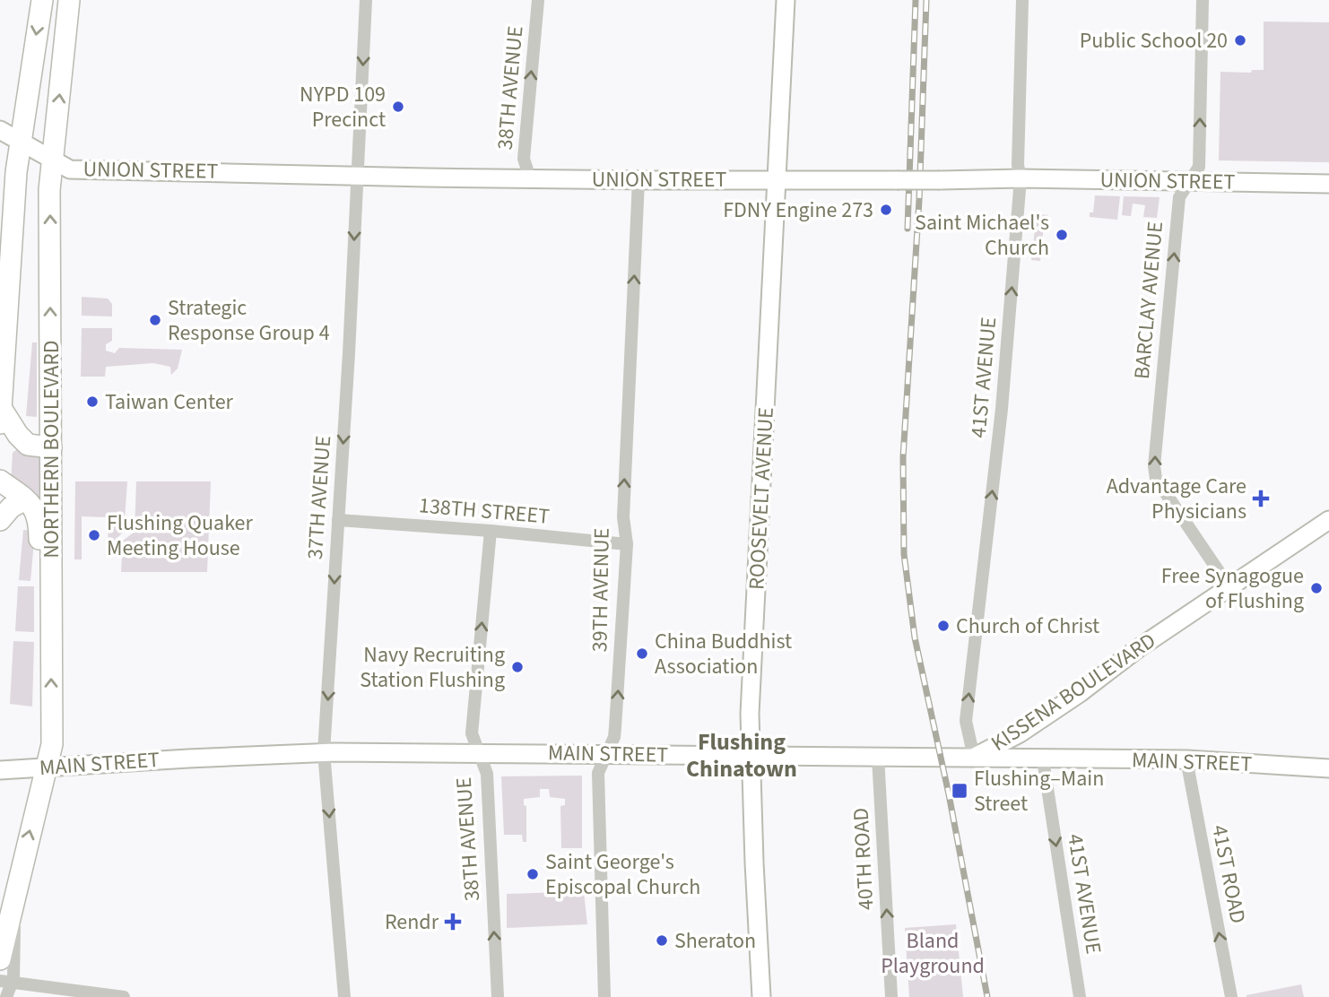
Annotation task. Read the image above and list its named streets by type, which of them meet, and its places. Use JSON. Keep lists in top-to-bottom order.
{
  "streets": {
    "main road": ["NORTHERN BOULEVARD"],
    "street": [
      "38TH AVENUE",
      "UNION STREET",
      "BARCLAY AVENUE",
      "41ST AVENUE",
      "37TH AVENUE",
      "ROOSEVELT AVENUE",
      "138TH STREET",
      "39TH AVENUE",
      "KISSENA BOULEVARD",
      "MAIN STREET",
      "40TH ROAD",
      "41ST ROAD"
    ]
  },
  "crossings": [
    ["38TH AVENUE", "UNION STREET"],
    ["38TH AVENUE", "138TH STREET"],
    ["38TH AVENUE", "MAIN STREET"],
    ["UNION STREET", "BARCLAY AVENUE"],
    ["UNION STREET", "41ST AVENUE"],
    ["UNION STREET", "NORTHERN BOULEVARD"],
    ["UNION STREET", "37TH AVENUE"],
    ["UNION STREET", "ROOSEVELT AVENUE"],
    ["UNION STREET", "39TH AVENUE"],
    ["BARCLAY AVENUE", "KISSENA BOULEVARD"],
    ["41ST AVENUE", "KISSENA BOULEVARD"],
    ["41ST AVENUE", "MAIN STREET"],
    ["NORTHERN BOULEVARD", "MAIN STREET"],
    ["37TH AVENUE", "138TH STREET"],
    ["37TH AVENUE", "MAIN STREET"],
    ["ROOSEVELT AVENUE", "MAIN STREET"],
    ["138TH STREET", "39TH AVENUE"],
    ["39TH AVENUE", "MAIN STREET"],
    ["KISSENA BOULEVARD", "MAIN STREET"],
    ["MAIN STREET", "40TH ROAD"],
    ["MAIN STREET", "41ST ROAD"]
  ],
  "one_way": [
    "38TH AVENUE",
    "BARCLAY AVENUE",
    "37TH AVENUE",
    "39TH AVENUE",
    "40TH ROAD",
    "41ST ROAD"
  ],
  "districts": ["Flushing Chinatown"],
  "parks": ["Bland Playground"],
  "places": {
    "other": [
      "Public School 20",
      "NYPD 109 Precinct",
      "FDNY Engine 273",
      "Saint Michael's Church",
      "Strategic Response Group 4",
      "Taiwan Center",
      "Flushing Quaker Meeting House",
      "Free Synagogue of Flushing",
      "Church of Christ",
      "China Buddhist Association",
      "Navy Recruiting Station Flushing",
      "Saint George's Episcopal Church",
      "Sheraton"
    ],
    "health": ["Advantage Care Physicians", "Rendr"],
    "transit": ["Flushing–Main Street"]
  }
}
